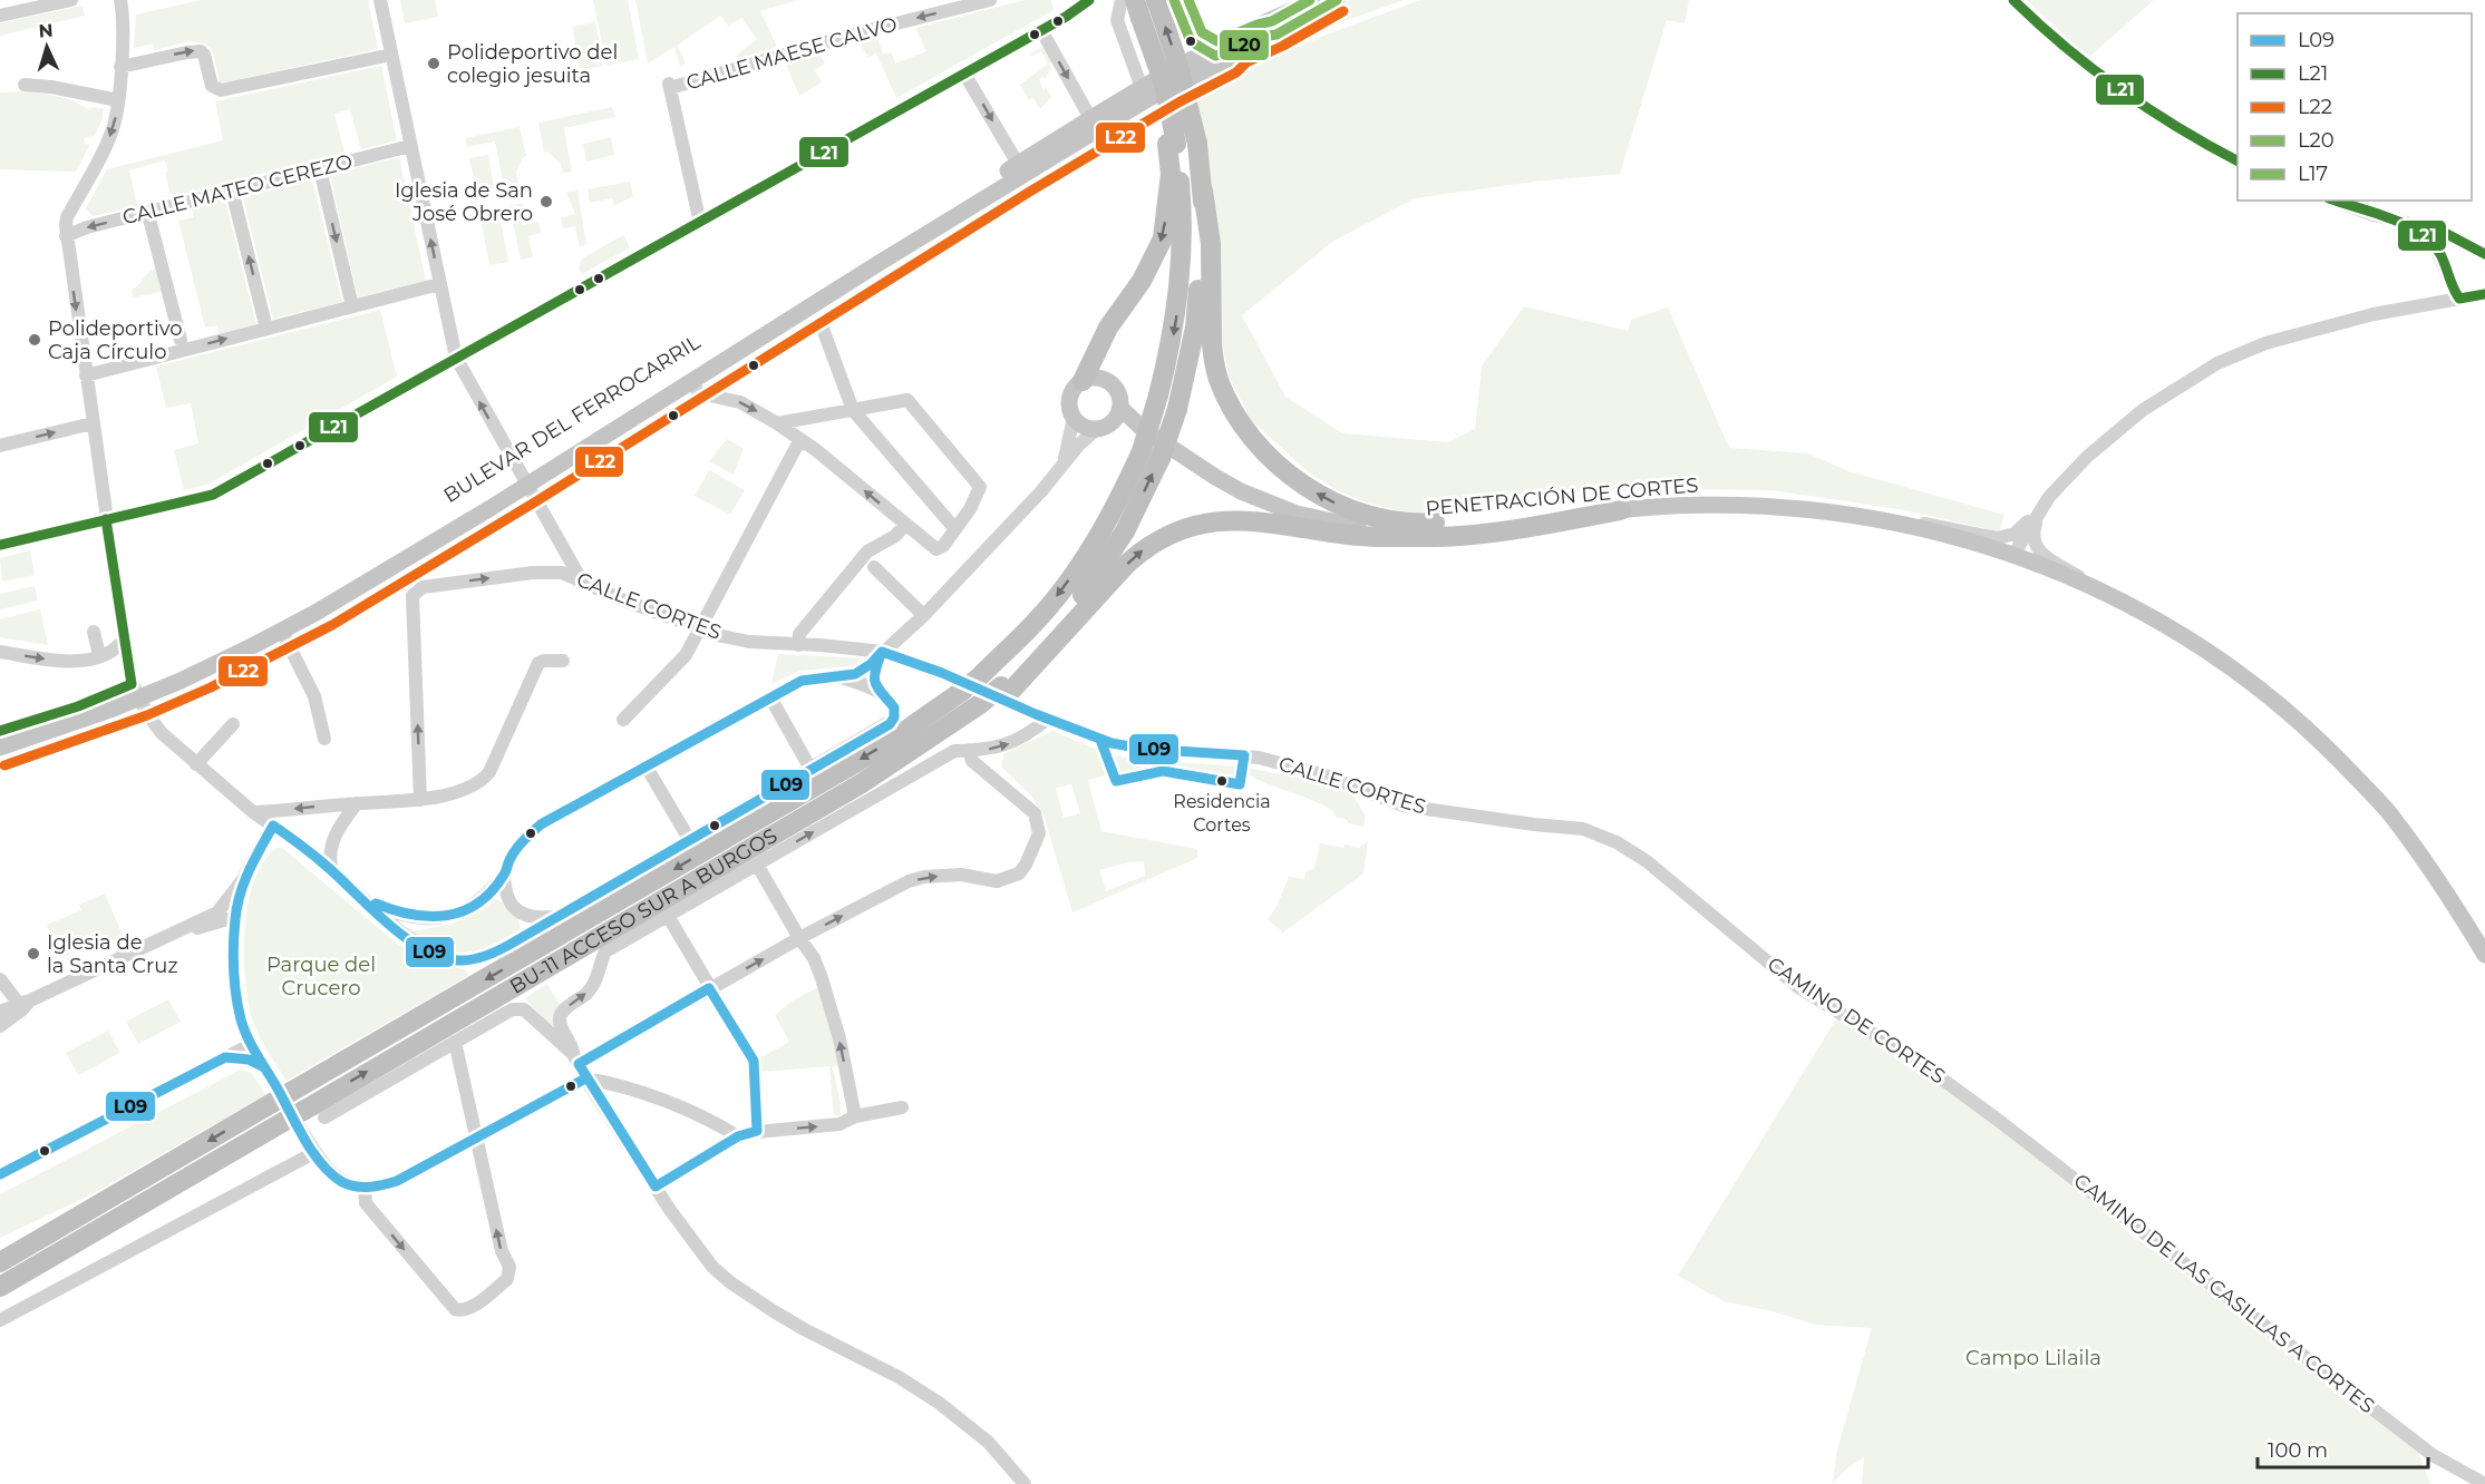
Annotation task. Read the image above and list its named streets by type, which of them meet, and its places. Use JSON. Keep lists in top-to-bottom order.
{
  "streets": {
    "highway": ["BU-11 ACCESO SUR A BURGOS"],
    "main road": ["BULEVAR DEL FERROCARRIL", "PENETRACIÓN DE CORTES"],
    "street": [
      "CALLE MAESE CALVO",
      "CALLE MATEO CEREZO",
      "CALLE CORTES",
      "CAMINO DE CORTES",
      "CAMINO DE LAS CASILLAS A CORTES"
    ]
  },
  "crossings": [
    ["CALLE CORTES", "BU-11 ACCESO SUR A BURGOS"],
    ["CALLE CORTES", "CAMINO DE CORTES"],
    ["CAMINO DE CORTES", "CAMINO DE LAS CASILLAS A CORTES"]
  ],
  "one_way": ["CALLE MATEO CEREZO"],
  "parks": ["Parque del Crucero", "Campo Lilaila"],
  "places": [
    "Polideportivo del colegio jesuita",
    "Iglesia de San José Obrero",
    "Polideportivo Caja Círculo",
    "Residencia Cortes",
    "Iglesia de la Santa Cruz"
  ],
  "lines": [
    "transit line L21",
    "transit line L20",
    "transit line L17",
    "transit line L22",
    "transit line L09"
  ],
  "legend": [
    "L09",
    "L21",
    "L22",
    "L20",
    "L17"
  ],
  "scale_bar": "100 m",
  "north": "top"
}
